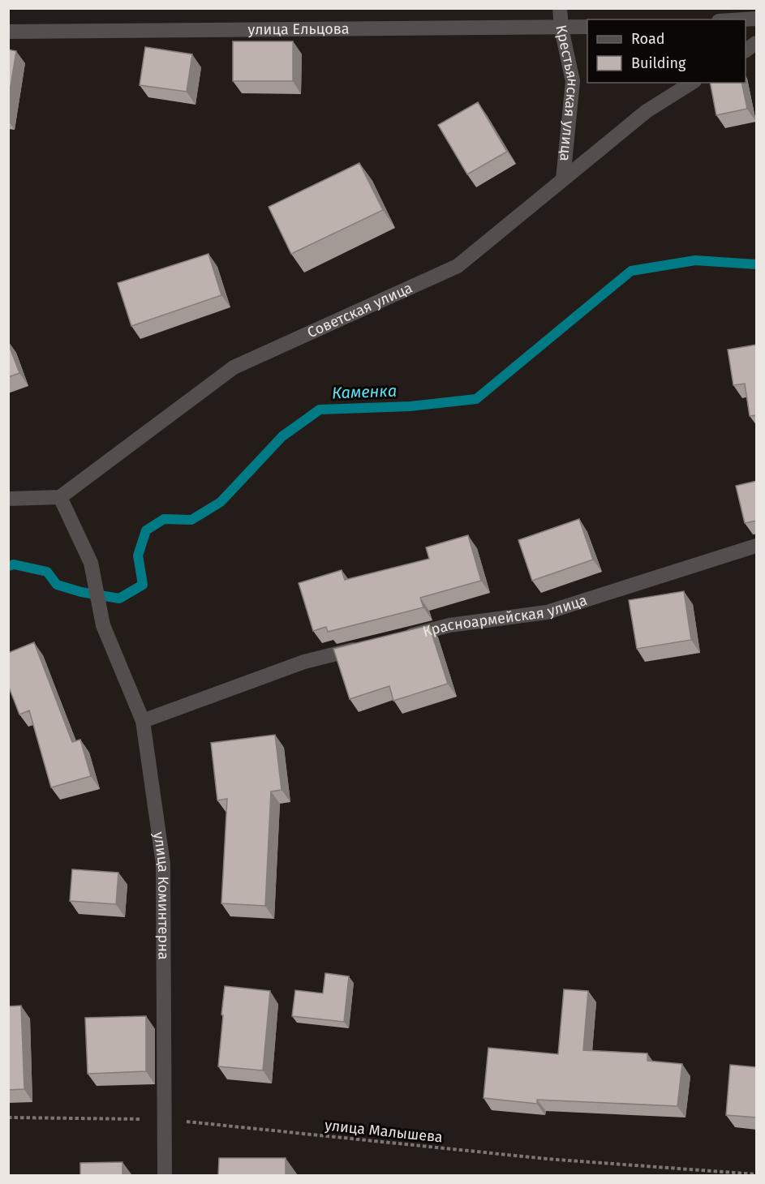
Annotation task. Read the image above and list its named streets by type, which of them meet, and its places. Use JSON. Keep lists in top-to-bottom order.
{
  "streets": {
    "street": [
      "улица Ельцова",
      "Крестьянская улица",
      "Советская улица",
      "Красноармейская улица",
      "улица Коминтерна"
    ],
    "path": ["улица Малышева"]
  },
  "crossings": [
    ["улица Ельцова", "Крестьянская улица"],
    ["Крестьянская улица", "Советская улица"],
    ["Советская улица", "улица Коминтерна"],
    ["улица Коминтерна", "улица Малышева"]
  ],
  "water": ["Каменка"],
  "legend": ["Road", "Building"]
}
